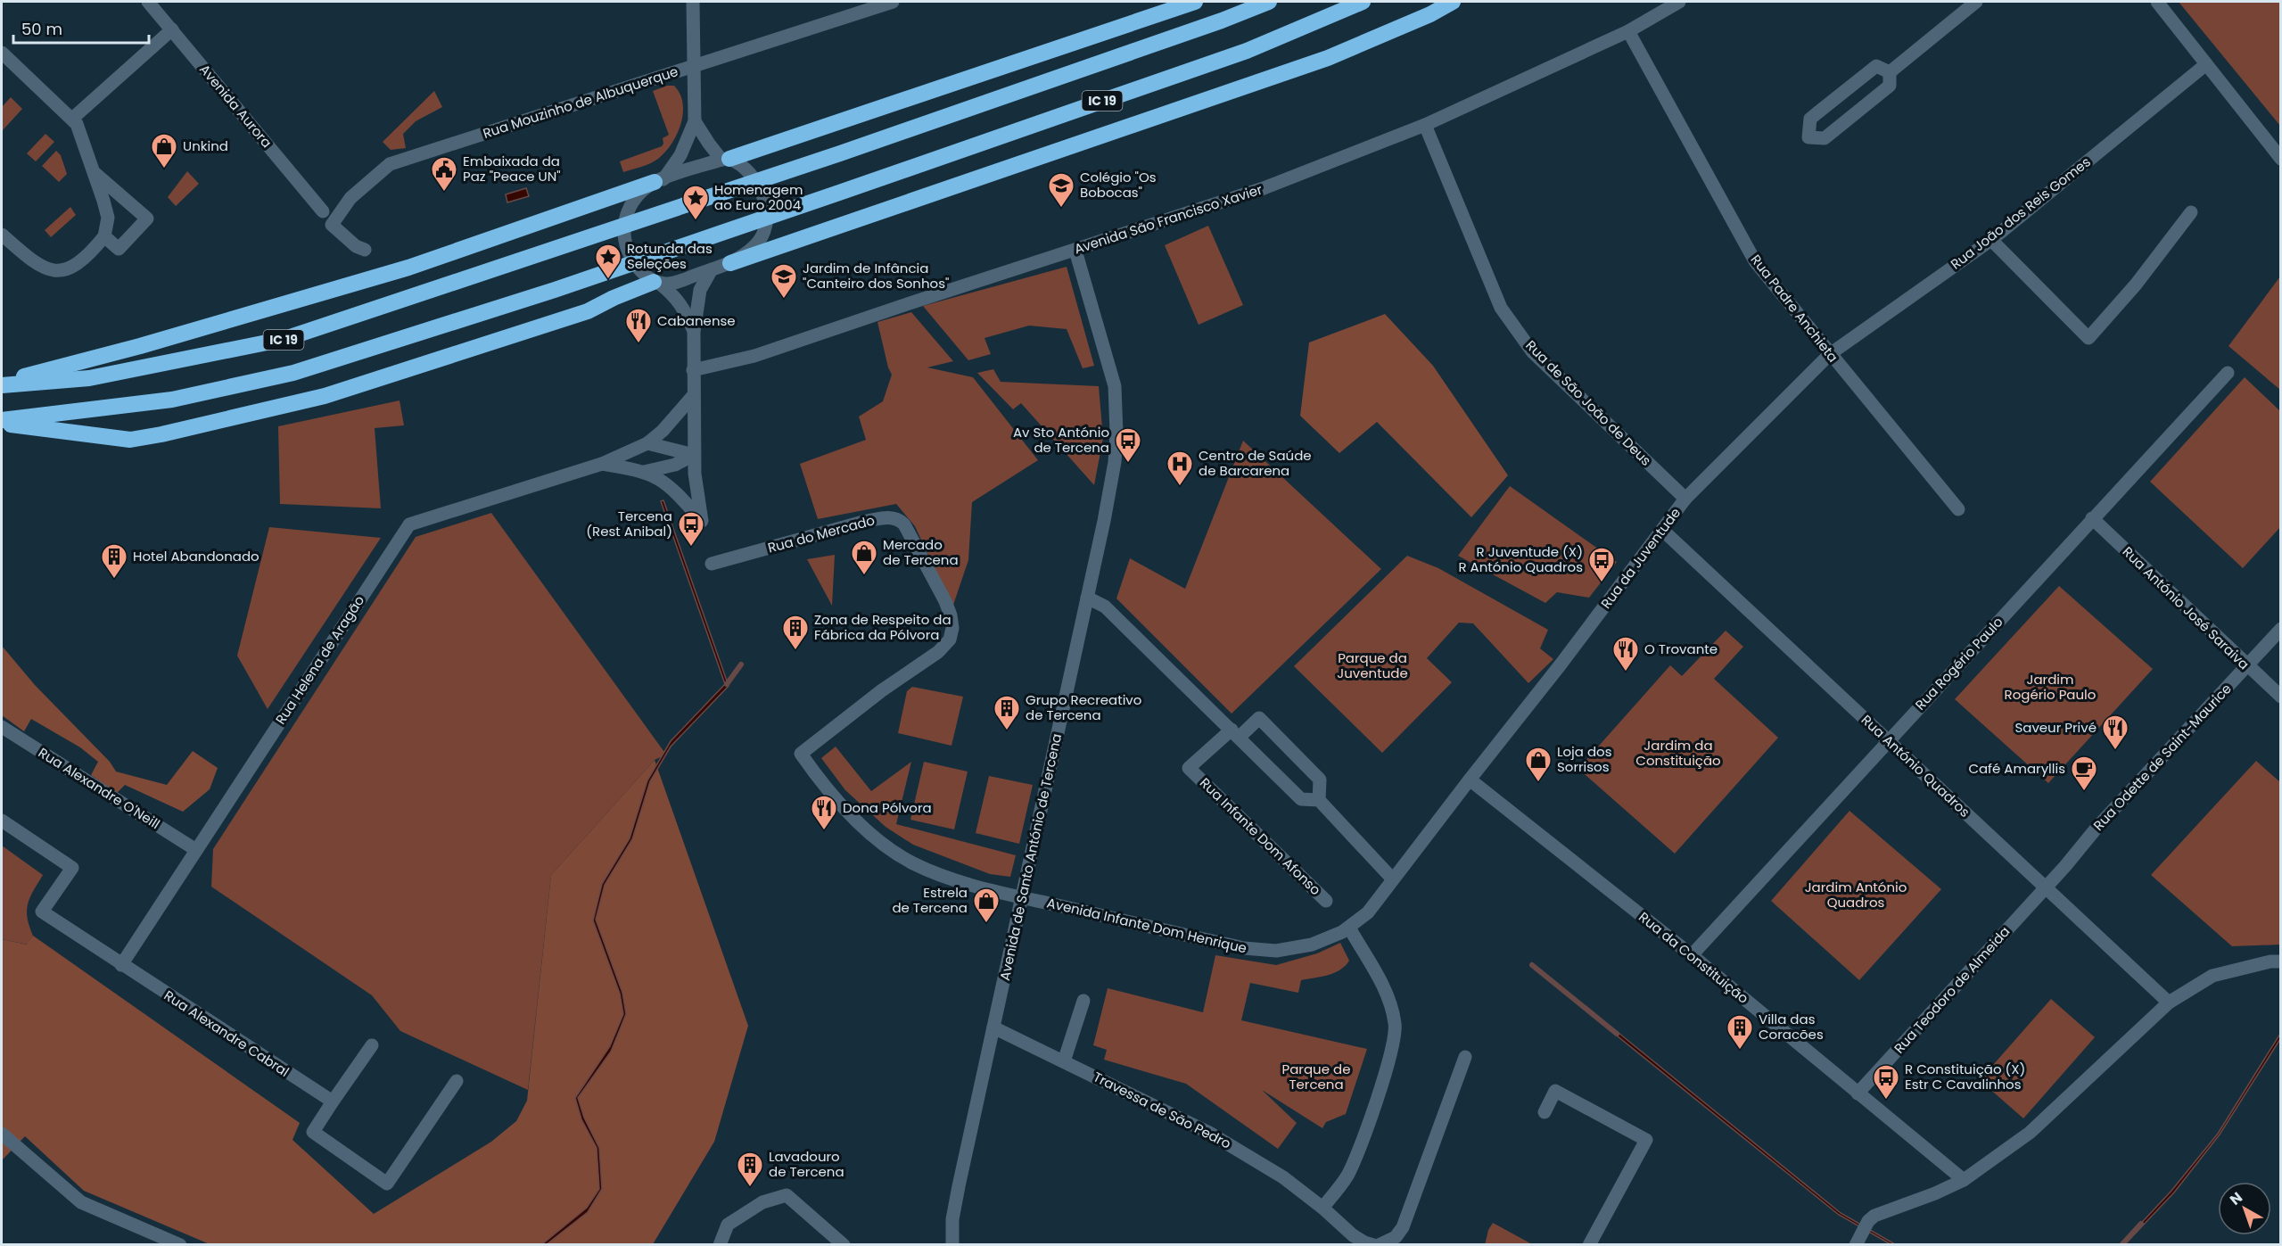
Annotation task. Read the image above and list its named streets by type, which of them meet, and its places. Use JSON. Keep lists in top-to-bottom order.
{
  "streets": {
    "highway": ["IC 19"],
    "street": [
      "Rua Mouzinho de Albuquerque",
      "Avenida Aurora",
      "Rua João dos Reis Gomes",
      "Avenida São Francisco Xavier",
      "Rua Padre Anchieta",
      "Rua de São João de Deus",
      "Rua do Mercado",
      "Rua da Juventude",
      "Rua António José Saraiva",
      "Rua Helena de Aragão",
      "Rua Rogério Paulo",
      "Rua Odette de Saint-Maurice",
      "Rua António Quadros",
      "Rua Alexandre O'Neill",
      "Rua Infante Dom Afonso",
      "Avenida de Santo António de Tercena",
      "Avenida Infante Dom Henrique",
      "Rua da Constituição",
      "Rua Teodoro de Almeida",
      "Rua Alexandre Cabral",
      "Travessa de São Pedro"
    ]
  },
  "crossings": [
    ["Rua João dos Reis Gomes", "Rua Padre Anchieta"],
    ["Rua João dos Reis Gomes", "Rua da Juventude"],
    ["Avenida São Francisco Xavier", "Rua Padre Anchieta"],
    ["Avenida São Francisco Xavier", "Rua de São João de Deus"],
    ["Avenida São Francisco Xavier", "Avenida de Santo António de Tercena"],
    ["Rua Padre Anchieta", "Rua da Juventude"],
    ["Rua de São João de Deus", "Rua da Juventude"],
    ["Rua do Mercado", "Avenida Infante Dom Henrique"],
    ["Rua da Juventude", "Rua António Quadros"],
    ["Rua da Juventude", "Avenida Infante Dom Henrique"],
    ["Rua da Juventude", "Rua da Constituição"],
    ["Rua António José Saraiva", "Rua Rogério Paulo"],
    ["Rua António José Saraiva", "Rua Odette de Saint-Maurice"],
    ["Rua Helena de Aragão", "Rua Alexandre O'Neill"],
    ["Rua Helena de Aragão", "Rua Alexandre Cabral"],
    ["Rua Rogério Paulo", "Rua António Quadros"],
    ["Rua Rogério Paulo", "Rua da Constituição"],
    ["Rua Odette de Saint-Maurice", "Rua António Quadros"],
    ["Rua Odette de Saint-Maurice", "Rua Teodoro de Almeida"],
    ["Rua António Quadros", "Rua Teodoro de Almeida"],
    ["Avenida de Santo António de Tercena", "Avenida Infante Dom Henrique"],
    ["Avenida de Santo António de Tercena", "Travessa de São Pedro"],
    ["Avenida Infante Dom Henrique", "Rua da Constituição"],
    ["Rua da Constituição", "Rua Teodoro de Almeida"]
  ],
  "parks": [
    "Parque da Juventude",
    "Jardim Rogério Paulo",
    "Jardim da Constituição",
    "Jardim António Quadros",
    "Parque de Tercena"
  ],
  "places": {
    "shop": [
      "Unkind",
      "Mercado de Tercena",
      "Loja dos Sorrisos",
      "Estrela de Tercena"
    ],
    "public building": ["Embaixada da Paz \"Peace UN\""],
    "school or university": ["Colégio \"Os Bobocas\"", "Jardim de Infância \"Canteiro dos Sonhos\""],
    "place": ["Homenagem ao Euro 2004", "Rotunda das Seleções"],
    "restaurant": [
      "Cabanense",
      "O Trovante",
      "Saveur Privé",
      "Dona Pólvora"
    ],
    "bus stop": [
      "Av Sto António de Tercena",
      "Tercena (Rest Anibal)",
      "R Juventude (X) R António Quadros",
      "R Constituição (X) Estr C Cavalinhos"
    ],
    "hospital": ["Centro de Saúde de Barcarena"],
    "building": [
      "Hotel Abandonado",
      "Zona de Respeito da Fábrica da Pólvora",
      "Grupo Recreativo de Tercena",
      "Villa das Coracões",
      "Lavadouro de Tercena"
    ],
    "cafe": ["Café Amaryllis"]
  },
  "scale_bar": "50 m",
  "north": "top left"
}
